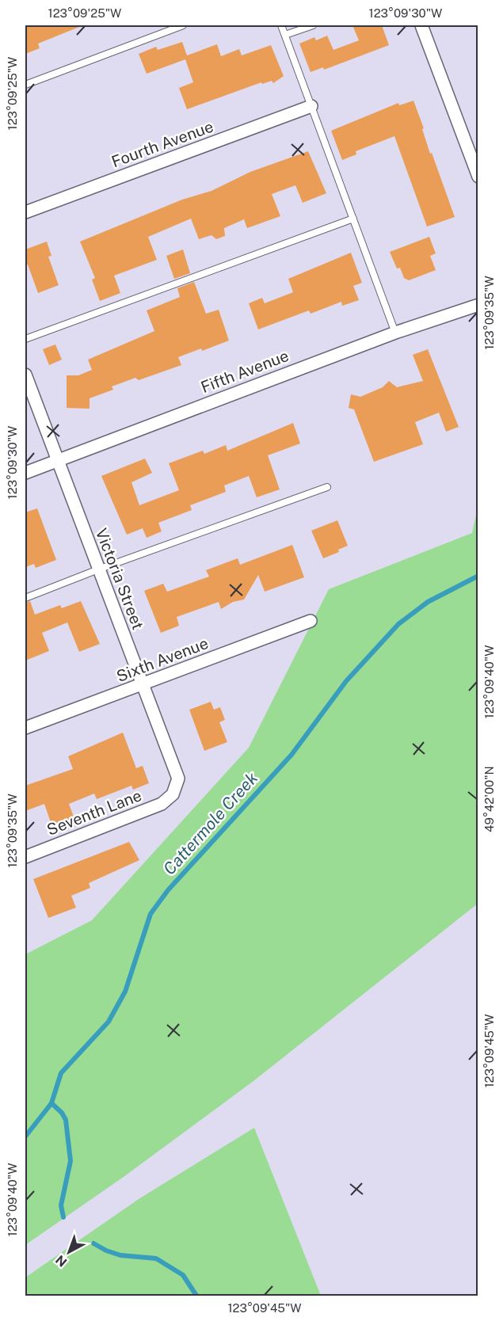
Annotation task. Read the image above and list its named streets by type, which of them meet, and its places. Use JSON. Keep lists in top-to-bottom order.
{
  "streets": {
    "street": [
      "Fourth Avenue",
      "Fifth Avenue",
      "Victoria Street",
      "Sixth Avenue",
      "Seventh Lane"
    ]
  },
  "crossings": [
    ["Fifth Avenue", "Victoria Street"],
    ["Victoria Street", "Sixth Avenue"],
    ["Victoria Street", "Seventh Lane"]
  ],
  "water": ["Cattermole Creek"],
  "north": "bottom left",
  "coordinates": [
    "123°09'25\"W",
    "123°09'30\"W",
    "123°09'35\"W",
    "123°09'40\"W",
    "49°42'00\"N",
    "123°09'45\"W"
  ]
}
